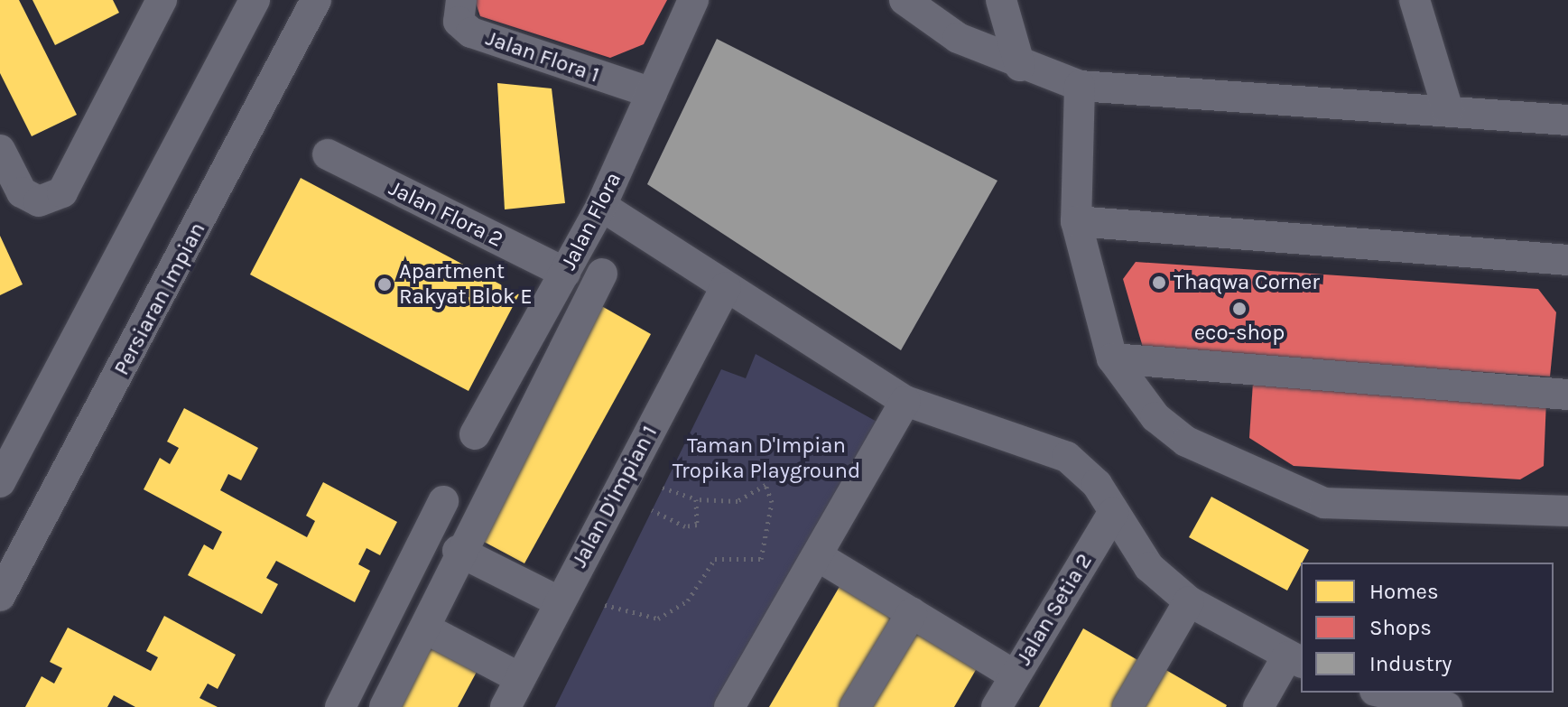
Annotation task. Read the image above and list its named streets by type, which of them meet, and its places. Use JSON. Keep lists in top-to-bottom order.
{
  "streets": {
    "street": [
      "Jalan Flora 1",
      "Jalan Flora 2",
      "Jalan Flora",
      "Persiaran Impian",
      "Jalan D'Impian 1",
      "Jalan Setia 2"
    ]
  },
  "crossings": [
    ["Jalan Flora 1", "Jalan Flora"],
    ["Jalan Flora 2", "Jalan Flora"]
  ],
  "parks": ["Taman D'Impian Tropika Playground"],
  "places": ["Thaqwa Corner", "Apartment Rakyat Blok E", "eco-shop"],
  "legend": ["Homes", "Shops", "Industry"]
}
